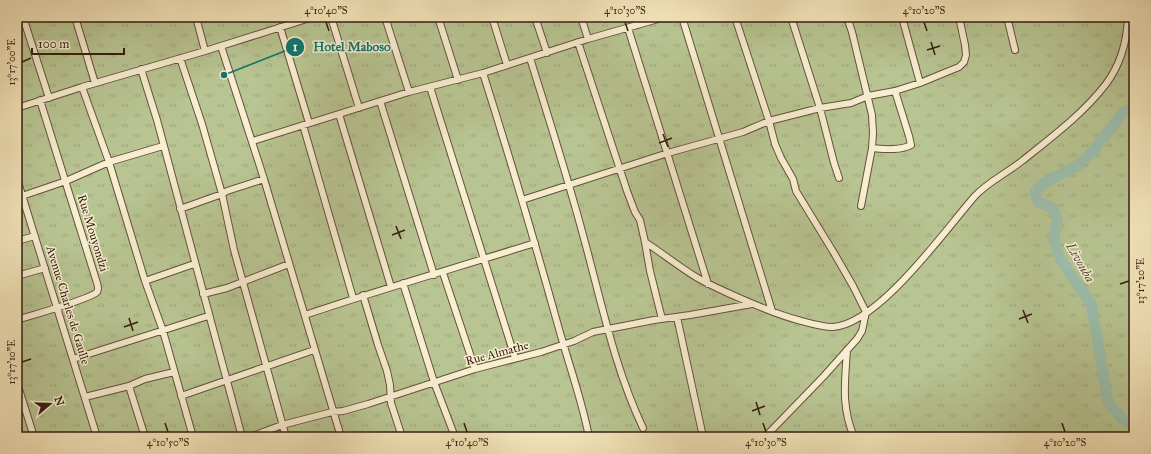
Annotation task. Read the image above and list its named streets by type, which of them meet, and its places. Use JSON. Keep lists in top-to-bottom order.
{
  "streets": {
    "street": ["Rue Mouyondzi", "Avenue Charles de Gaulle", "Rue Almathe"]
  },
  "crossings": [
    ["Rue Mouyondzi", "Avenue Charles de Gaulle"]
  ],
  "water": ["Livouba"],
  "places": ["Hotel Maboso"],
  "scale_bar": "100 m",
  "north": "right",
  "coordinates": [
    "4°10'40\"S",
    "4°10'30\"S",
    "4°10'20\"S",
    "13°17'00\"E",
    "13°17'20\"E",
    "13°17'10\"E",
    "4°10'50\"S"
  ]
}
